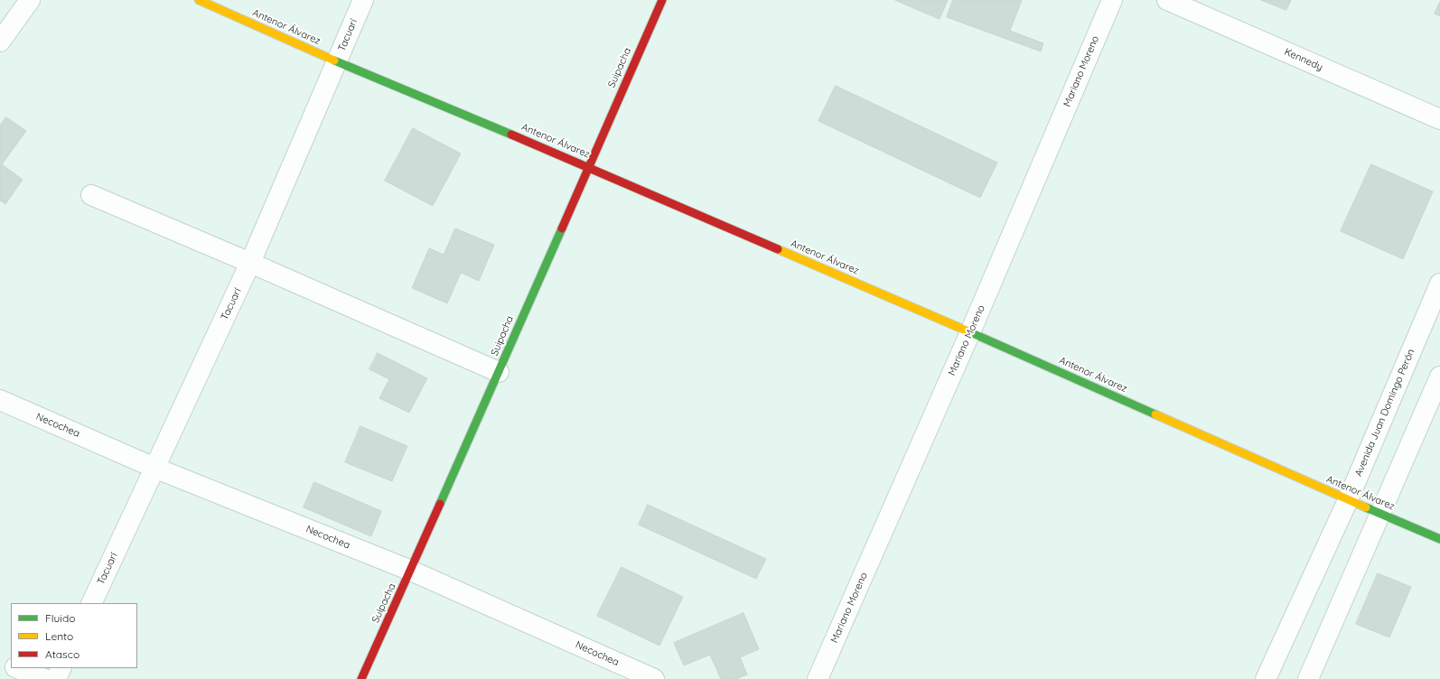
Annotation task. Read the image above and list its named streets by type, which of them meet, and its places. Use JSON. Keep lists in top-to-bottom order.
{
  "streets": {
    "street": [
      "Antenor Álvarez",
      "Tacuarí",
      "Kennedy",
      "Suipacha",
      "Mariano Moreno",
      "Avenida Juan Domingo Perón",
      "Necochea"
    ]
  },
  "crossings": [
    ["Antenor Álvarez", "Tacuarí"],
    ["Antenor Álvarez", "Suipacha"],
    ["Antenor Álvarez", "Mariano Moreno"],
    ["Antenor Álvarez", "Avenida Juan Domingo Perón"],
    ["Tacuarí", "Necochea"],
    ["Suipacha", "Necochea"]
  ],
  "legend": ["Fluido", "Lento", "Atasco"]
}
